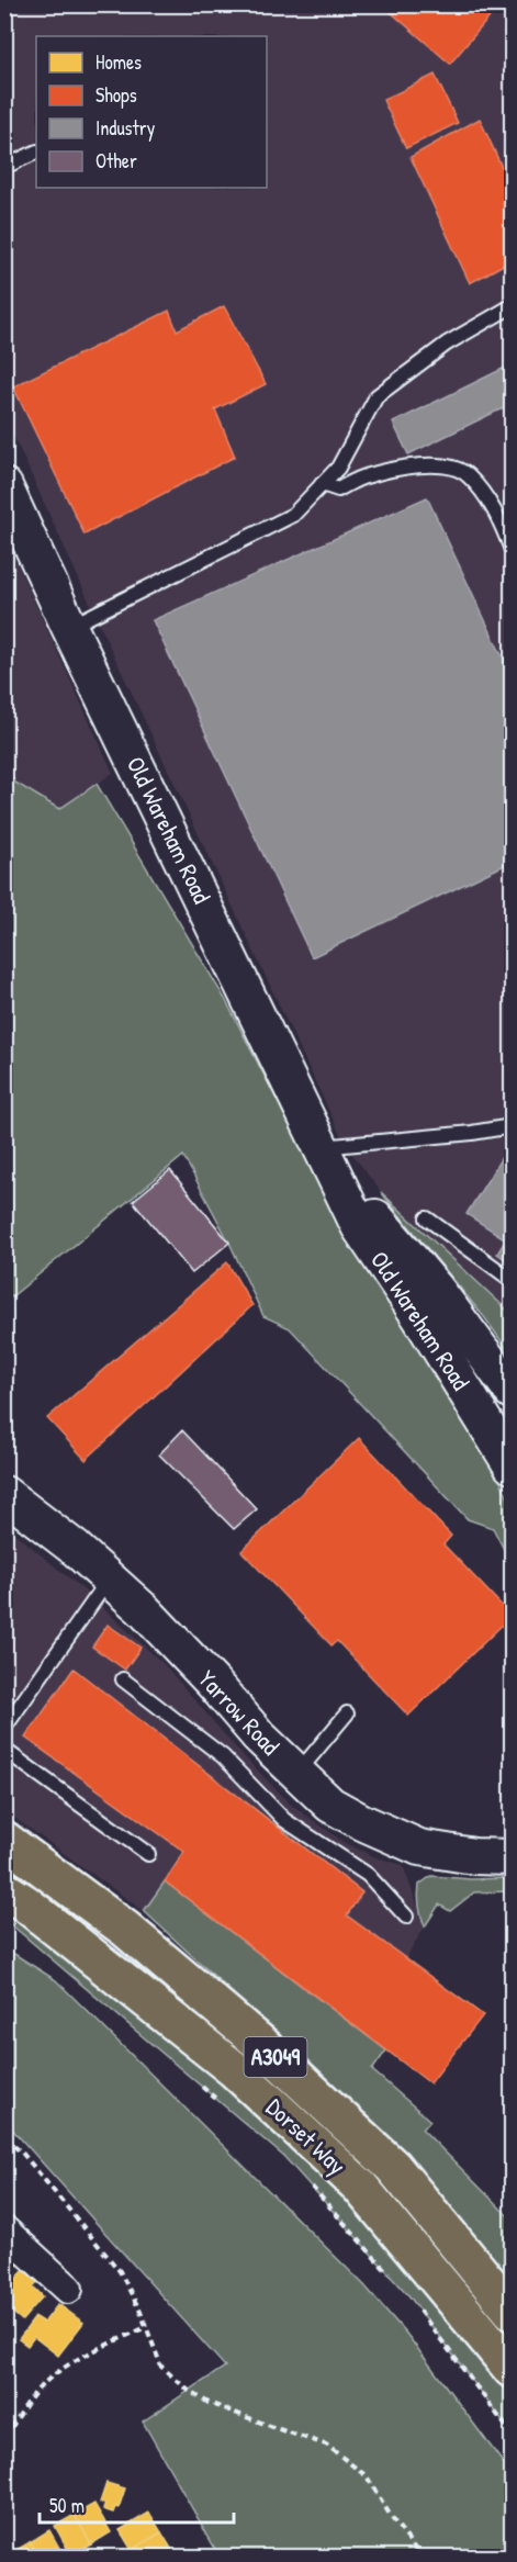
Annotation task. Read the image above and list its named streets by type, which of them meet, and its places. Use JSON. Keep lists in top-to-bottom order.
{
  "streets": {
    "highway": ["A3049", "Dorset Way"],
    "street": ["Old Wareham Road", "Yarrow Road"]
  },
  "crossings": [
    ["A3049", "Dorset Way"]
  ],
  "legend": [
    "Homes",
    "Shops",
    "Industry",
    "Other"
  ],
  "scale_bar": "50 m"
}
